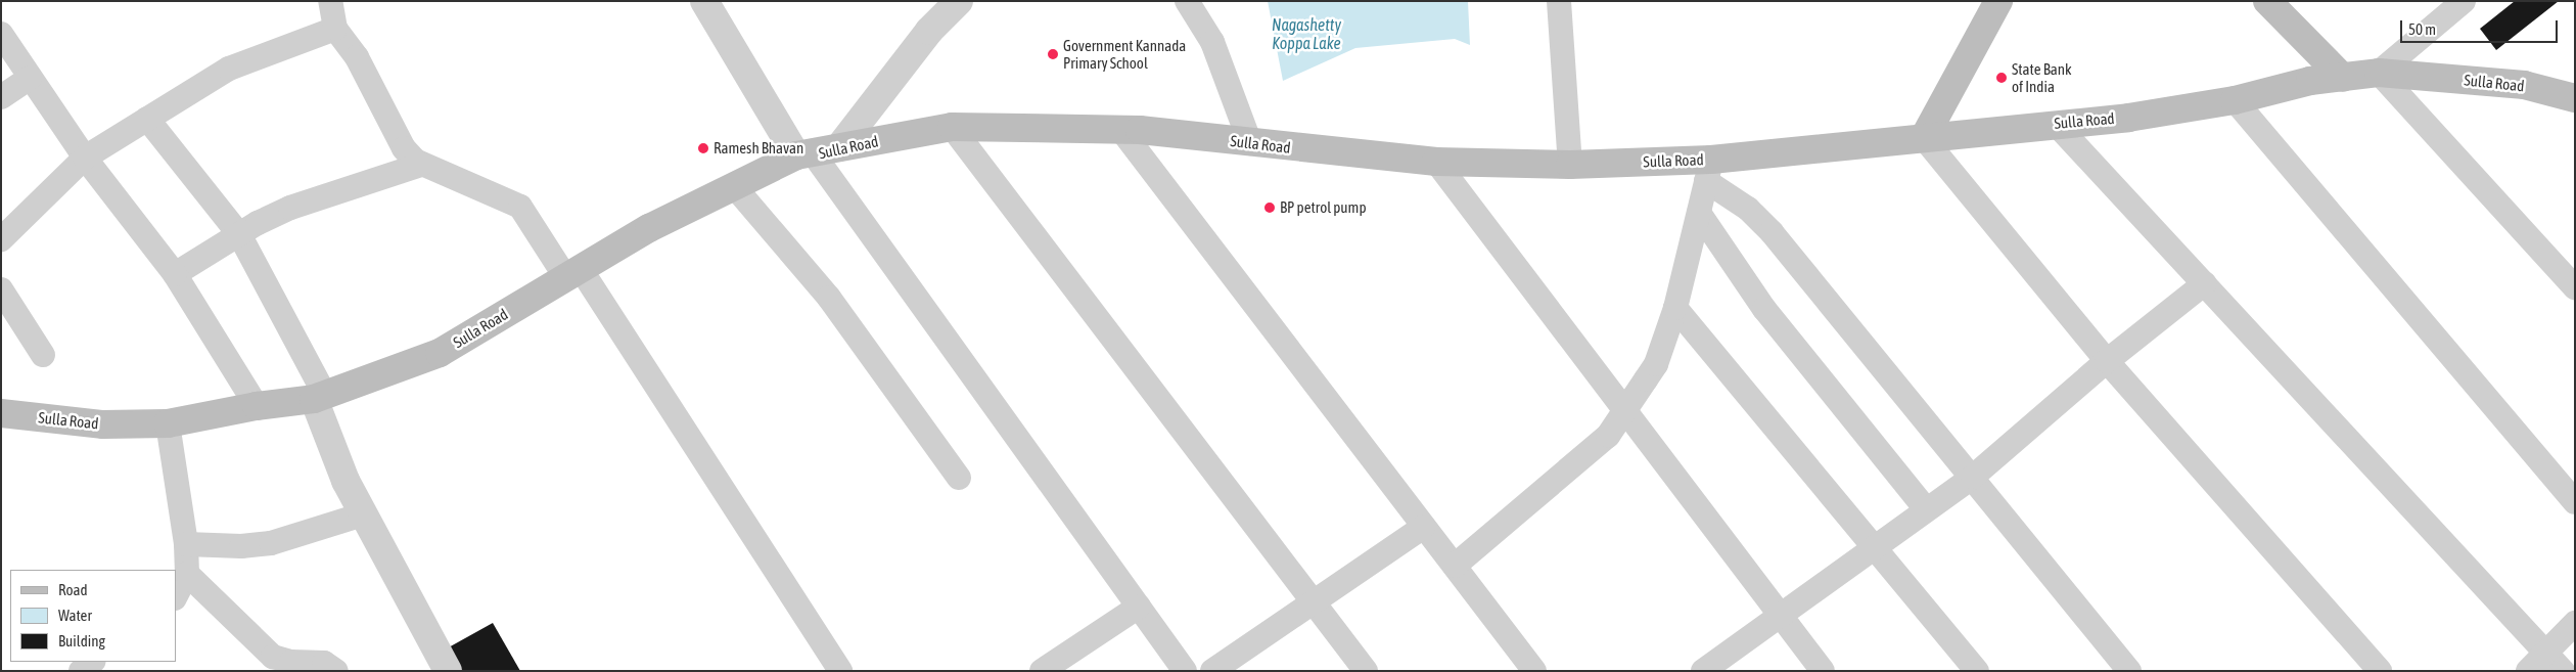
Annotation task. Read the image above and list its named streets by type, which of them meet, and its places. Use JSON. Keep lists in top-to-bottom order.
{
  "streets": {
    "main road": ["Sulla Road"]
  },
  "water": ["Nagashetty Koppa Lake"],
  "places": [
    "Government Kannada Primary School",
    "State Bank of India",
    "Ramesh Bhavan",
    "BP petrol pump"
  ],
  "legend": ["Road", "Water", "Building"],
  "scale_bar": "50 m"
}
